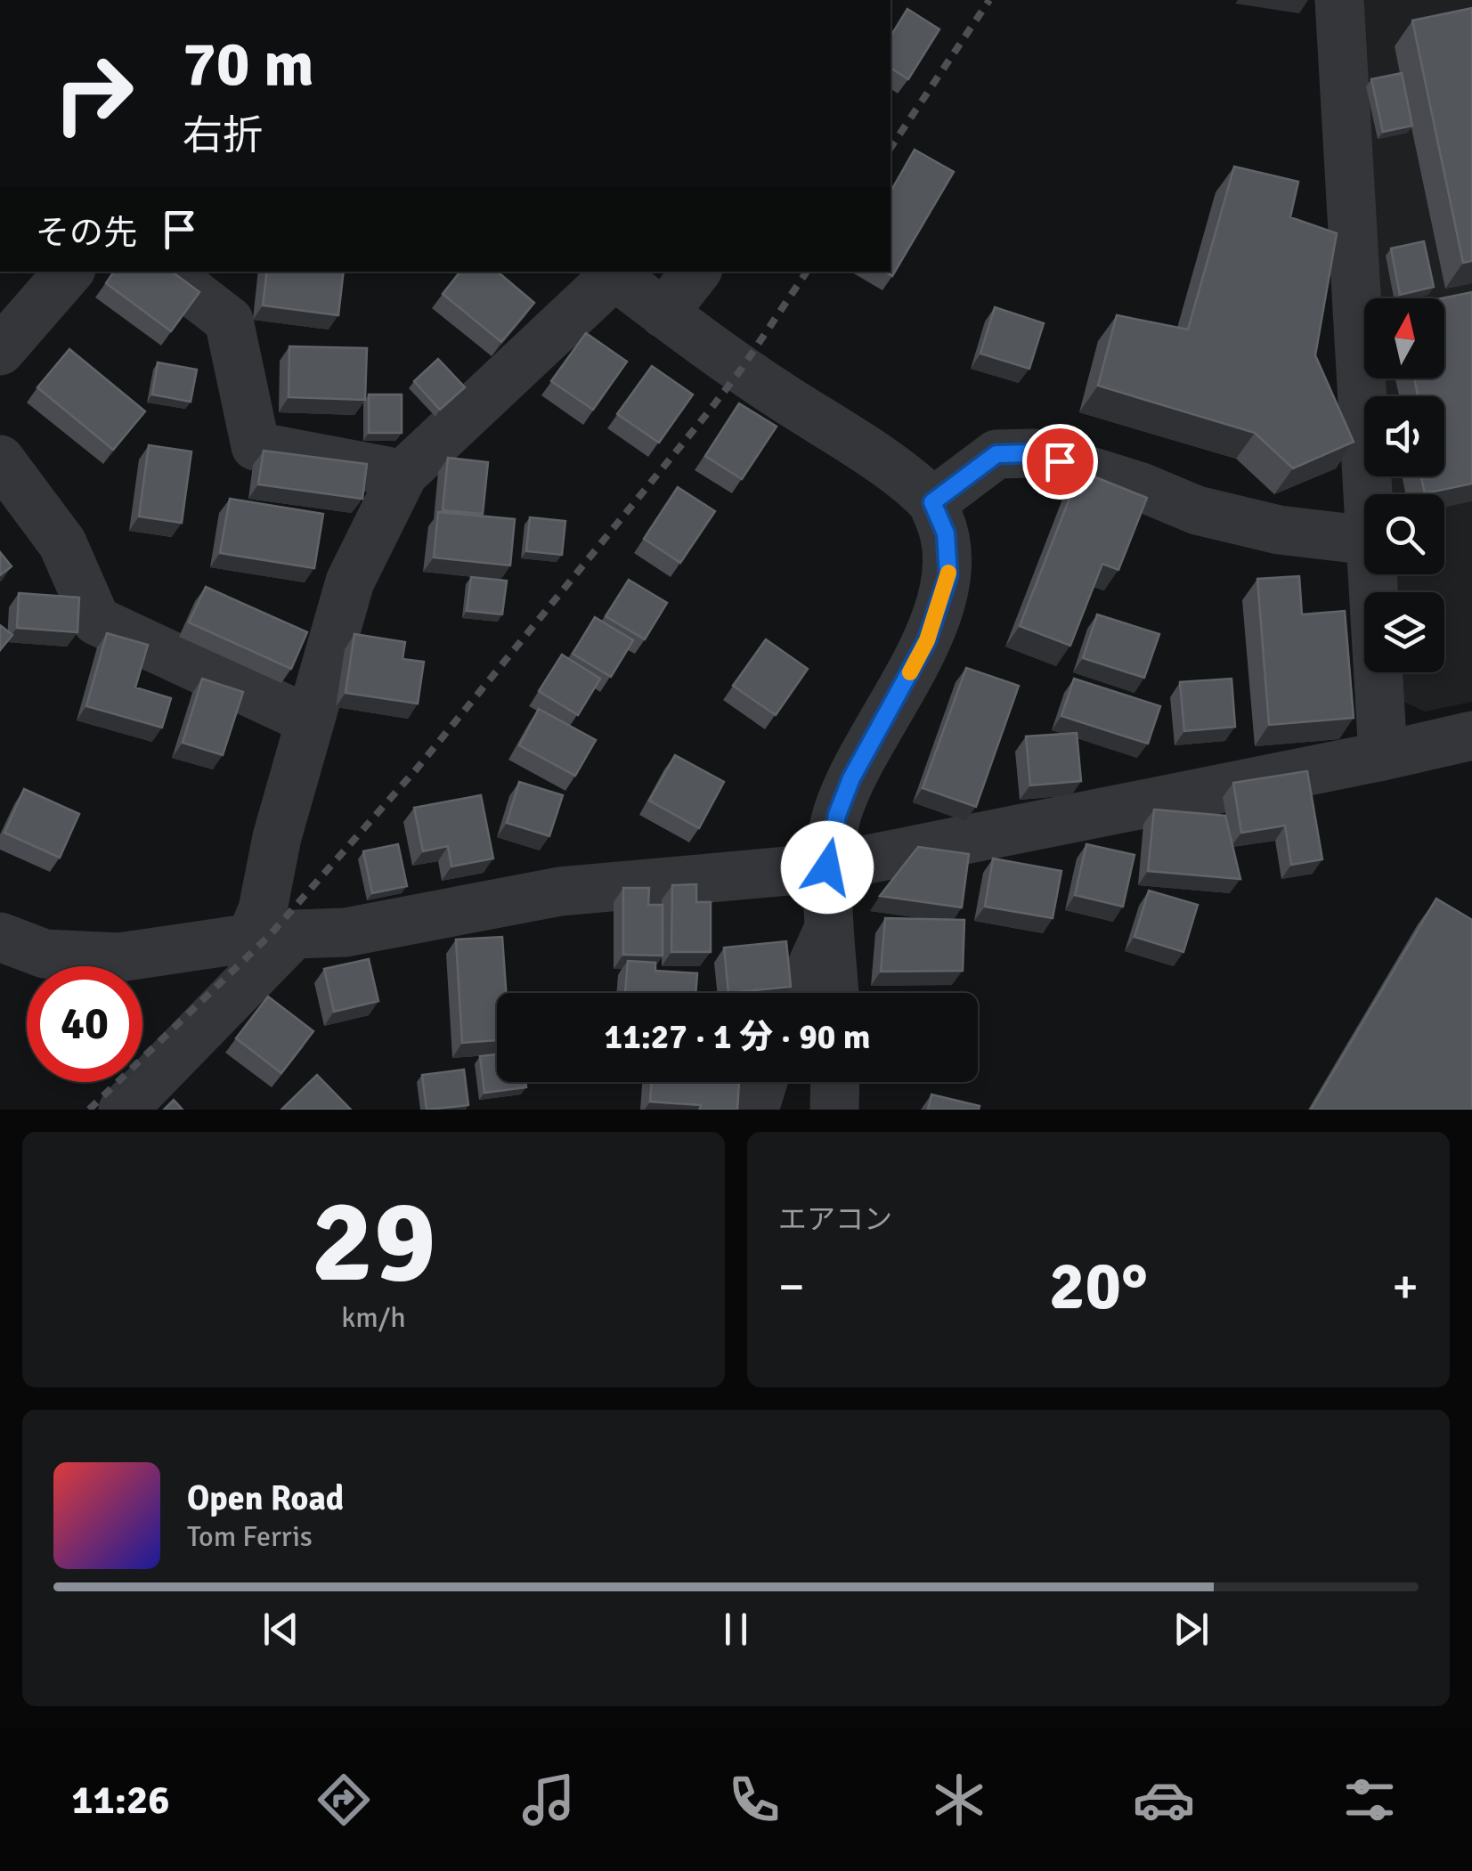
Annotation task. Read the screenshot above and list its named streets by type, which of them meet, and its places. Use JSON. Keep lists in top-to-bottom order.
{
  "north": "top",
  "page": {
    "turn": ["70 m", "右折"],
    "then": "その先",
    "limit": "40",
    "trip": "11:27 · 1 分 · 90 m",
    "tile": [
      ["29", "km/h"],
      "エアコン"
    ],
    "heat": ["−", "20°", "+"],
    "song": ["Open Road", "Tom Ferris"],
    "tabs": "11:26"
  }
}
